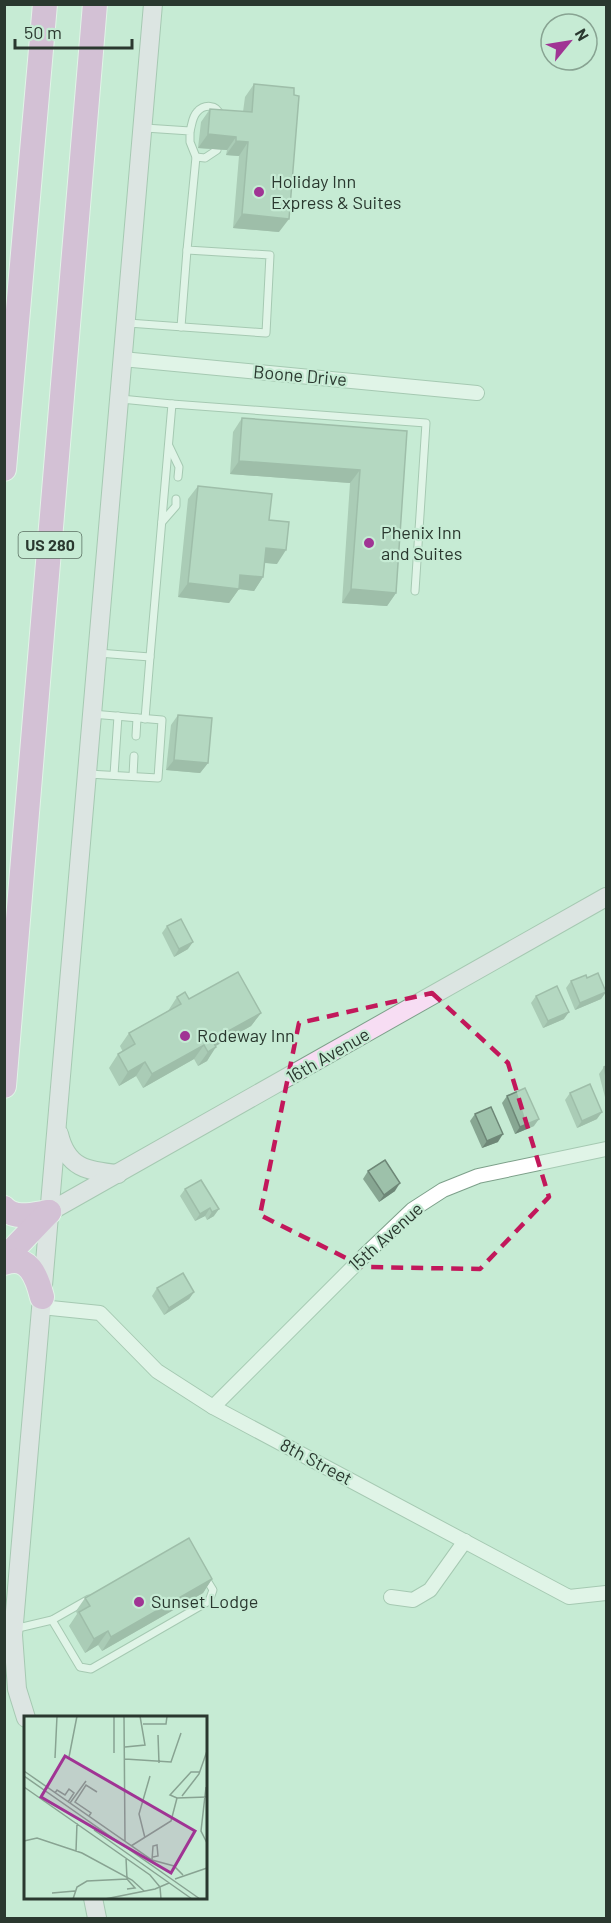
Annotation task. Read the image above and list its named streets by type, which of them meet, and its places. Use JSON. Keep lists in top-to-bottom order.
{
  "streets": {
    "highway": ["US 280"],
    "street": [
      "Boone Drive",
      "16th Avenue",
      "15th Avenue",
      "8th Street"
    ]
  },
  "crossings": [
    ["15th Avenue", "8th Street"]
  ],
  "places": [
    "Holiday Inn Express & Suites",
    "Phenix Inn and Suites",
    "Rodeway Inn",
    "Sunset Lodge"
  ],
  "scale_bar": "50 m",
  "north": "top right"
}
